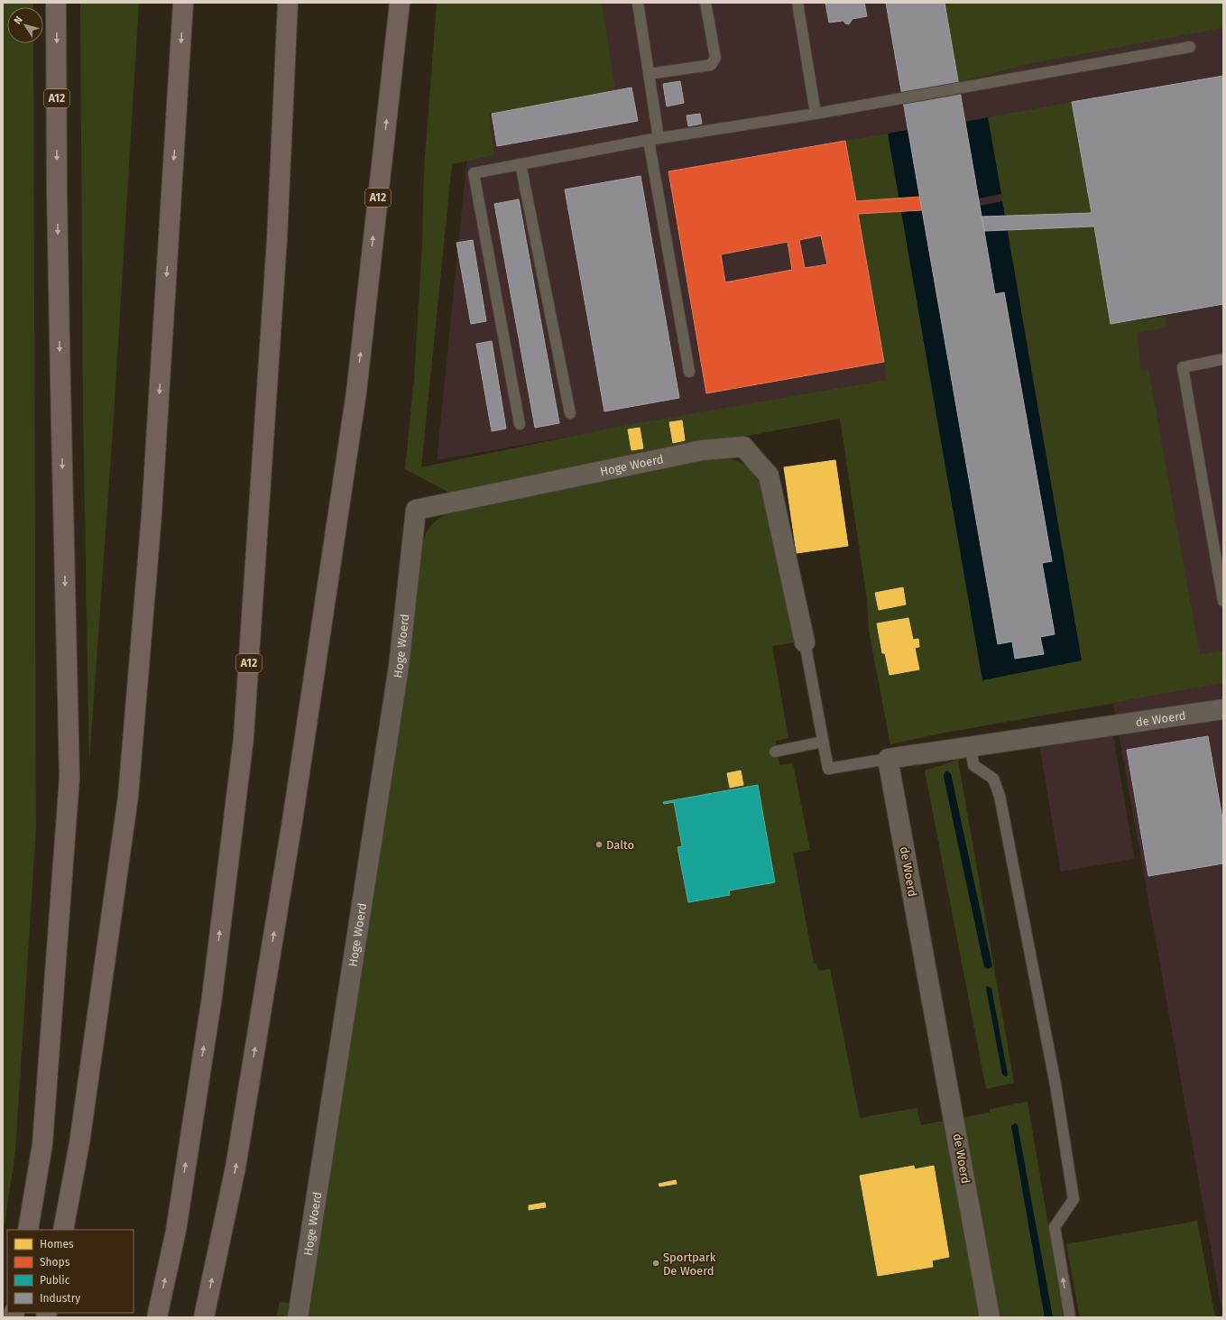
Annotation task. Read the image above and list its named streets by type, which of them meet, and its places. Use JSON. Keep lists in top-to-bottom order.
{
  "streets": {
    "highway": ["A12"],
    "street": ["Hoge Woerd", "de Woerd"]
  },
  "places": ["Dalto", "Sportpark De Woerd"],
  "legend": [
    "Homes",
    "Shops",
    "Public",
    "Industry"
  ],
  "north": "top left"
}
